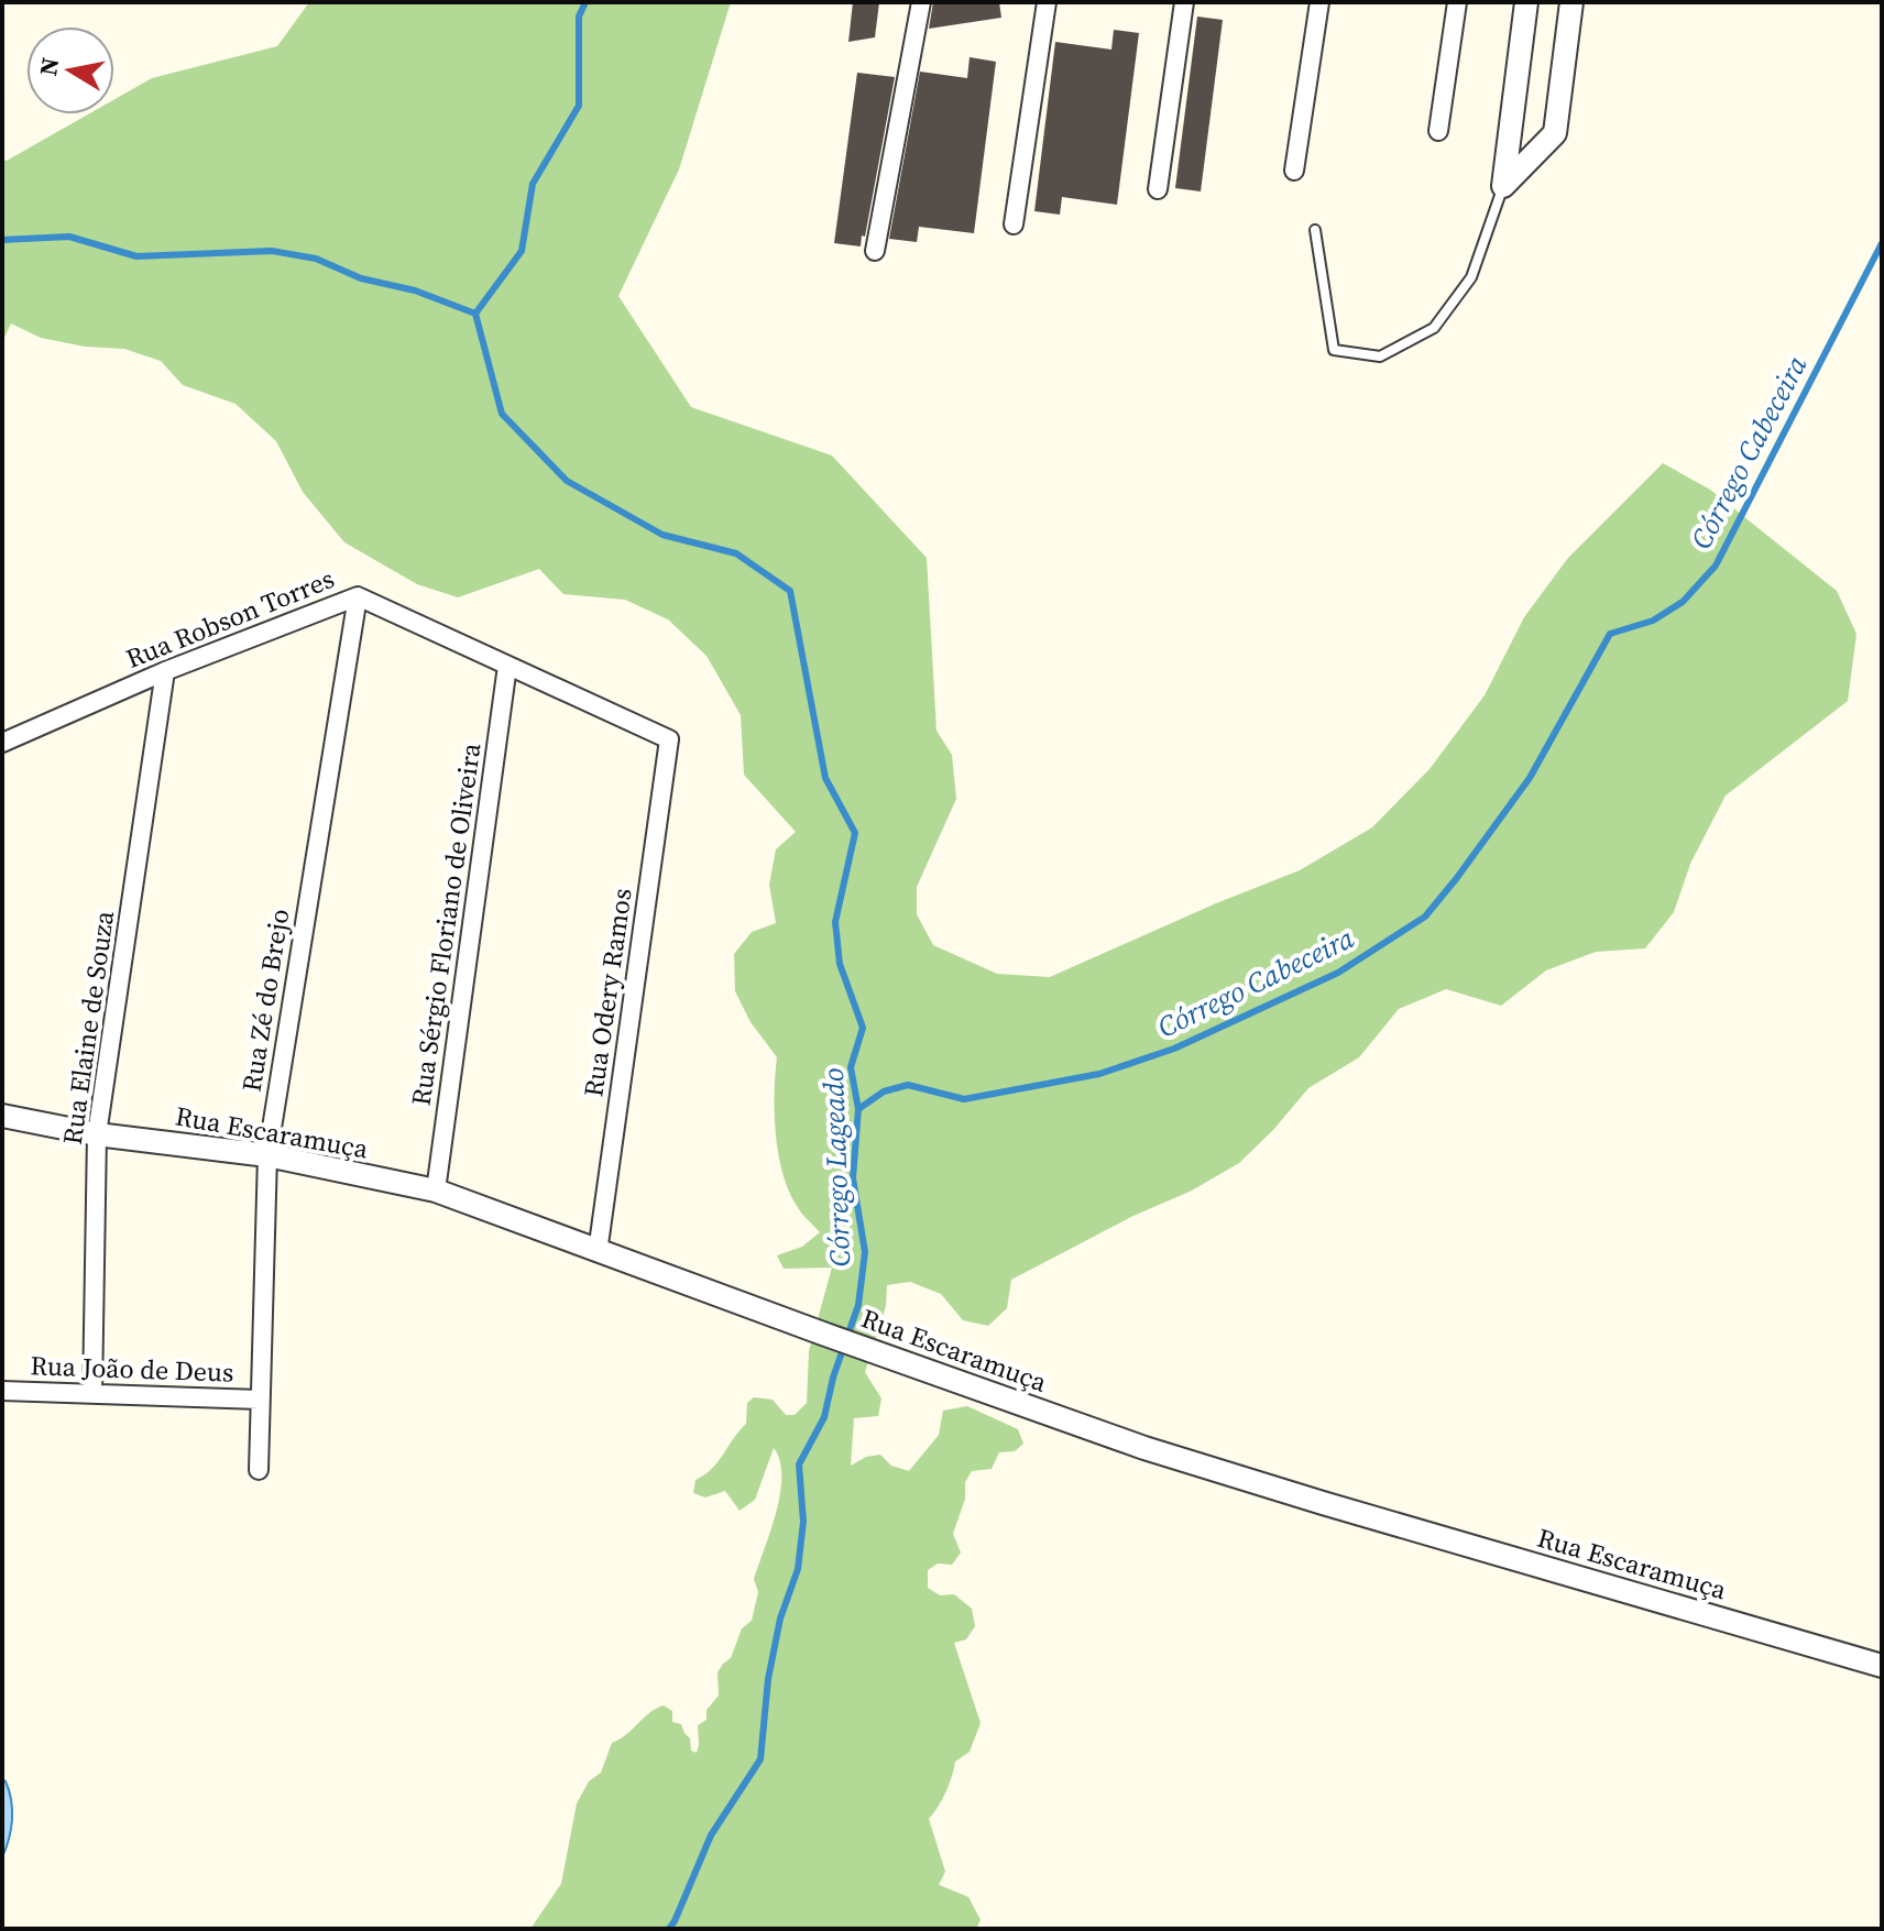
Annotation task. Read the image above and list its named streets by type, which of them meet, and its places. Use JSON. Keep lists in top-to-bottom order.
{
  "streets": {
    "street": [
      "Rua Robson Torres",
      "Rua Sérgio Floriano de Oliveira",
      "Rua Odery Ramos",
      "Rua Zé do Brejo",
      "Rua Elaine de Souza",
      "Rua Escaramuça",
      "Rua João de Deus"
    ]
  },
  "crossings": [
    ["Rua Robson Torres", "Rua Sérgio Floriano de Oliveira"],
    ["Rua Robson Torres", "Rua Odery Ramos"],
    ["Rua Robson Torres", "Rua Zé do Brejo"],
    ["Rua Robson Torres", "Rua Elaine de Souza"],
    ["Rua Sérgio Floriano de Oliveira", "Rua Escaramuça"],
    ["Rua Odery Ramos", "Rua Escaramuça"],
    ["Rua Zé do Brejo", "Rua Escaramuça"],
    ["Rua Zé do Brejo", "Rua João de Deus"],
    ["Rua Elaine de Souza", "Rua Escaramuça"],
    ["Rua Elaine de Souza", "Rua João de Deus"]
  ],
  "water": ["Córrego Cabeceira", "Córrego Lageado"],
  "north": "left"
}
